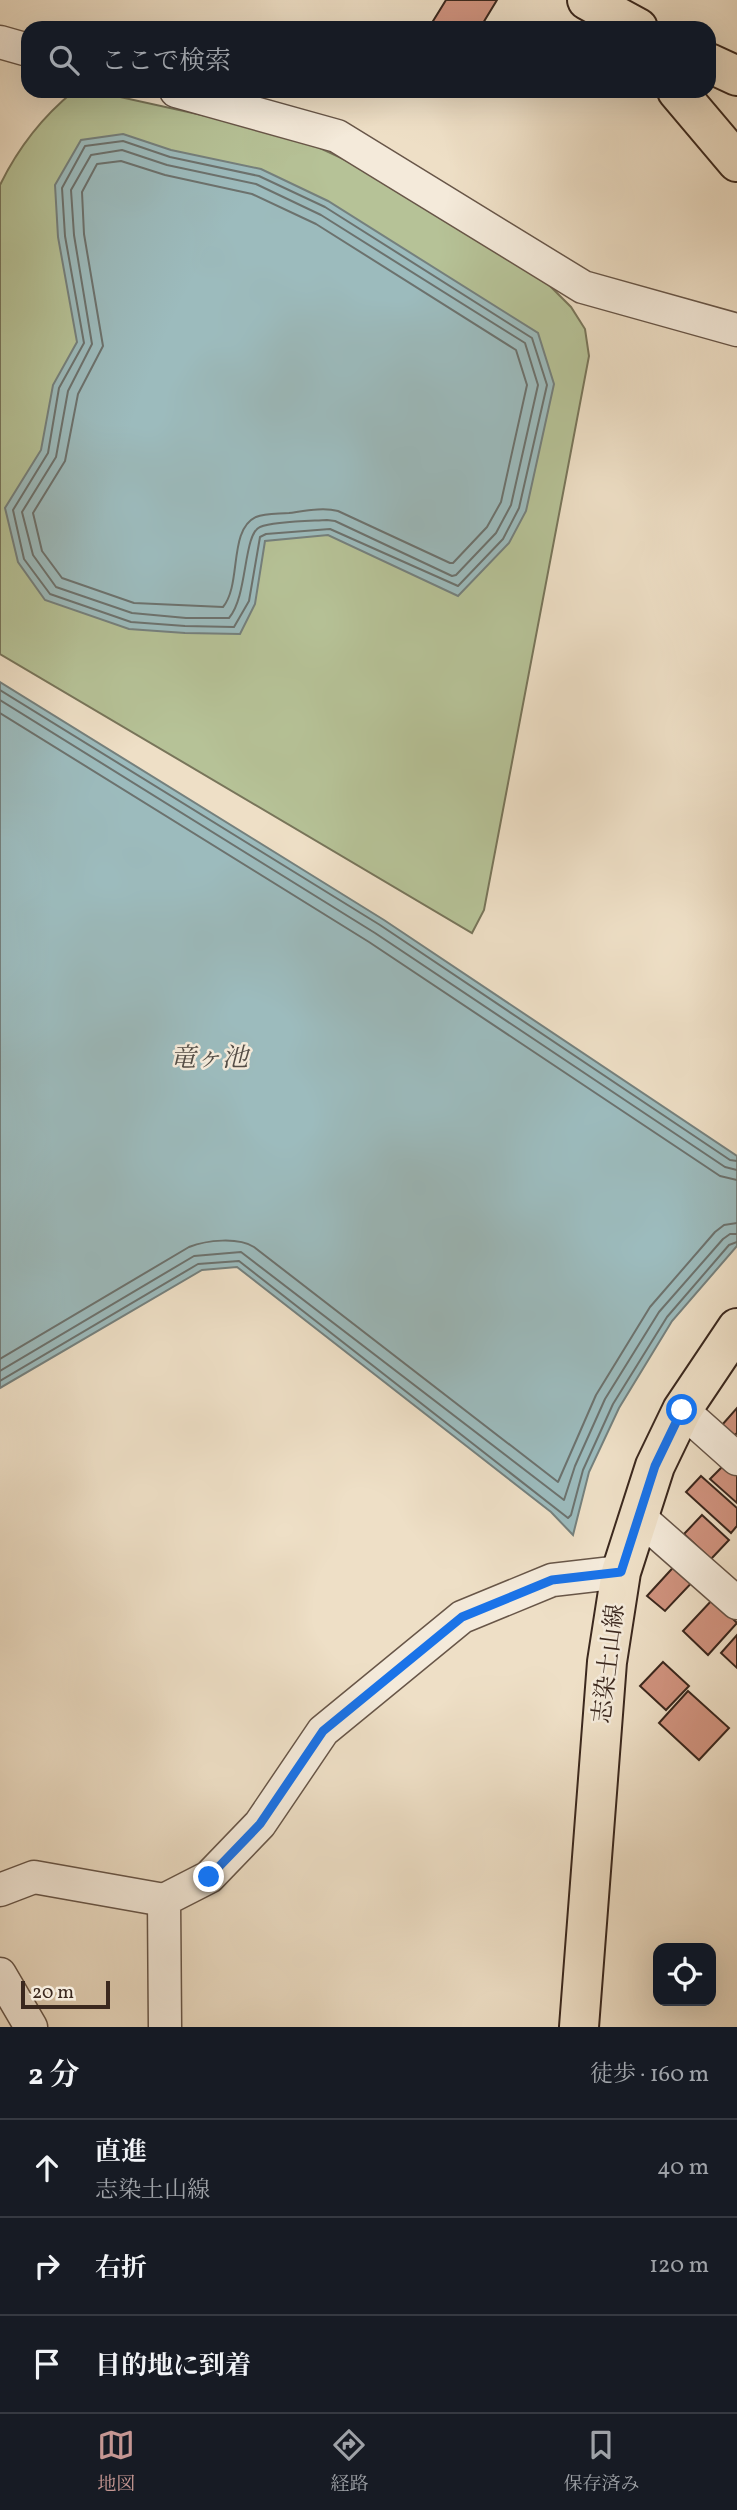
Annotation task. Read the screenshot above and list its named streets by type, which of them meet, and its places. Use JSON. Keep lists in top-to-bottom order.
{
  "streets": {
    "main road": ["志染土山線"]
  },
  "water": ["竜ヶ池"],
  "scale_bar": "20 m",
  "page": {
    "search": "ここで検索",
    "scale": "20 m",
    "heading": ["2 分", "徒歩 · 160 m"],
    "list": [
      ["直進", "志染土山線", "40 m"],
      ["右折", "120 m"],
      "目的地に到着"
    ],
    "nav": ["地図", "経路", "保存済み"]
  }
}
